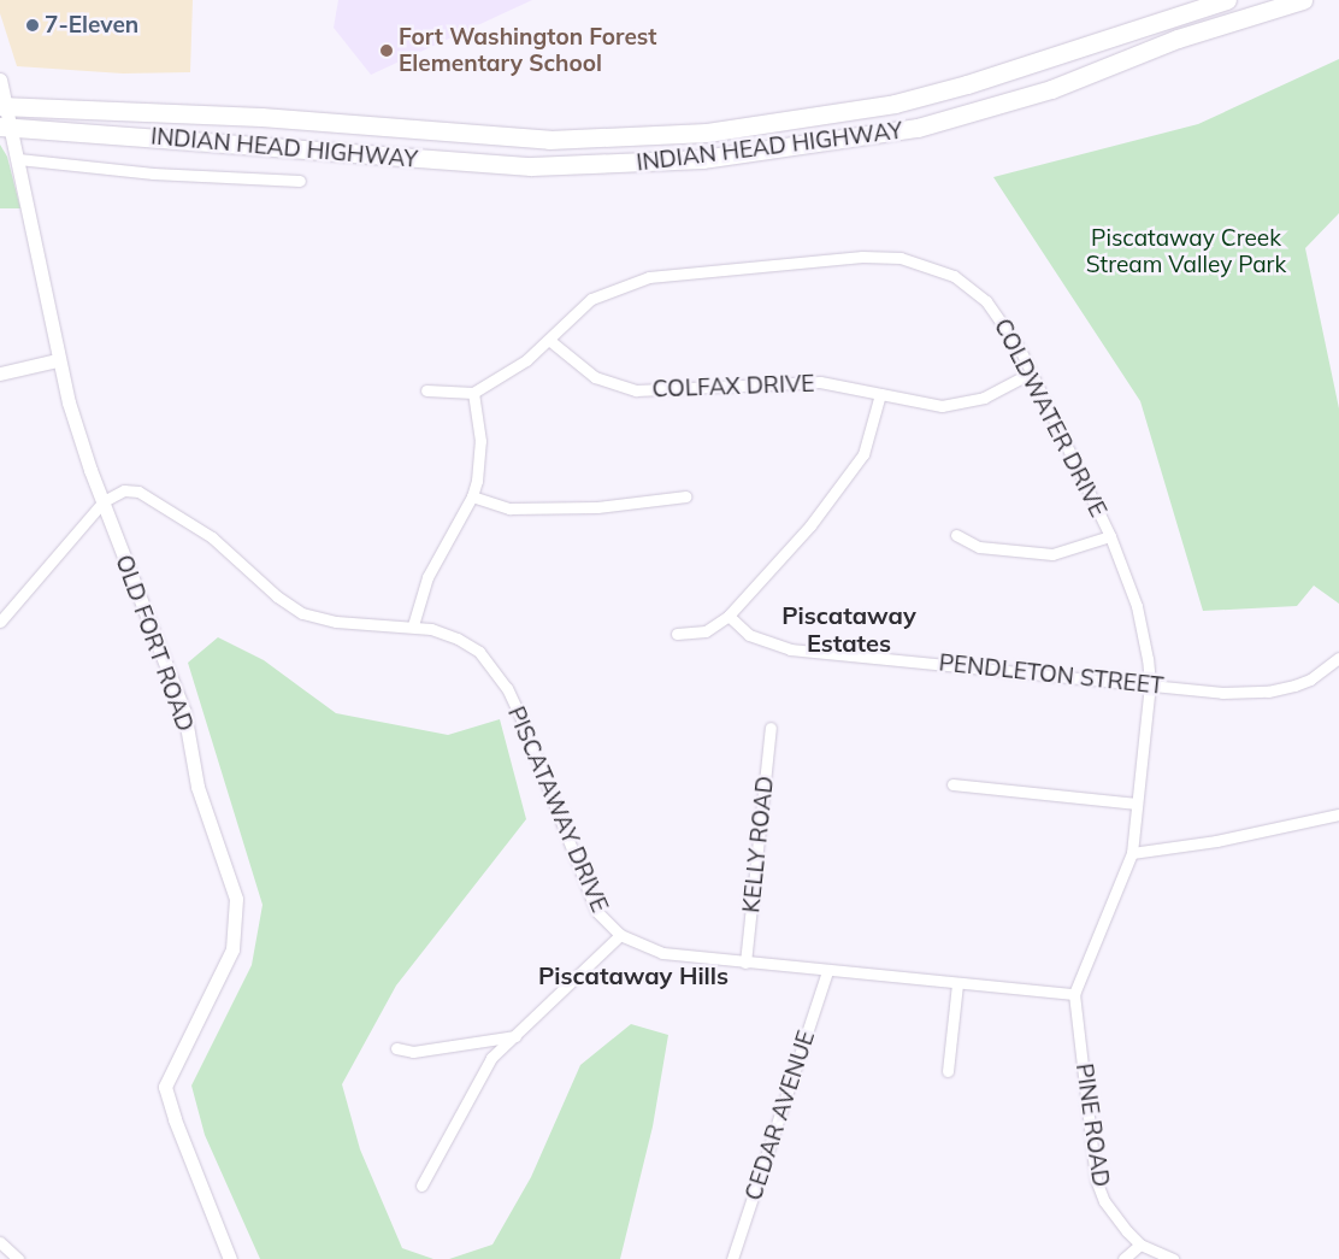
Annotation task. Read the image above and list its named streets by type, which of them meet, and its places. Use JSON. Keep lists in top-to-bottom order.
{
  "streets": {
    "highway": ["INDIAN HEAD HIGHWAY"],
    "main road": ["OLD FORT ROAD"],
    "street": [
      "COLFAX DRIVE",
      "COLDWATER DRIVE",
      "PENDLETON STREET",
      "PISCATAWAY DRIVE",
      "KELLY ROAD",
      "CEDAR AVENUE",
      "PINE ROAD"
    ]
  },
  "crossings": [
    ["INDIAN HEAD HIGHWAY", "OLD FORT ROAD"],
    ["COLFAX DRIVE", "COLDWATER DRIVE"],
    ["COLDWATER DRIVE", "PENDLETON STREET"],
    ["OLD FORT ROAD", "PISCATAWAY DRIVE"],
    ["PISCATAWAY DRIVE", "KELLY ROAD"],
    ["PISCATAWAY DRIVE", "CEDAR AVENUE"],
    ["PISCATAWAY DRIVE", "PINE ROAD"]
  ],
  "districts": ["Piscataway Estates", "Piscataway Hills"],
  "parks": ["Piscataway Creek Stream Valley Park"],
  "places": ["7-Eleven", "Fort Washington Forest Elementary School"]
}
